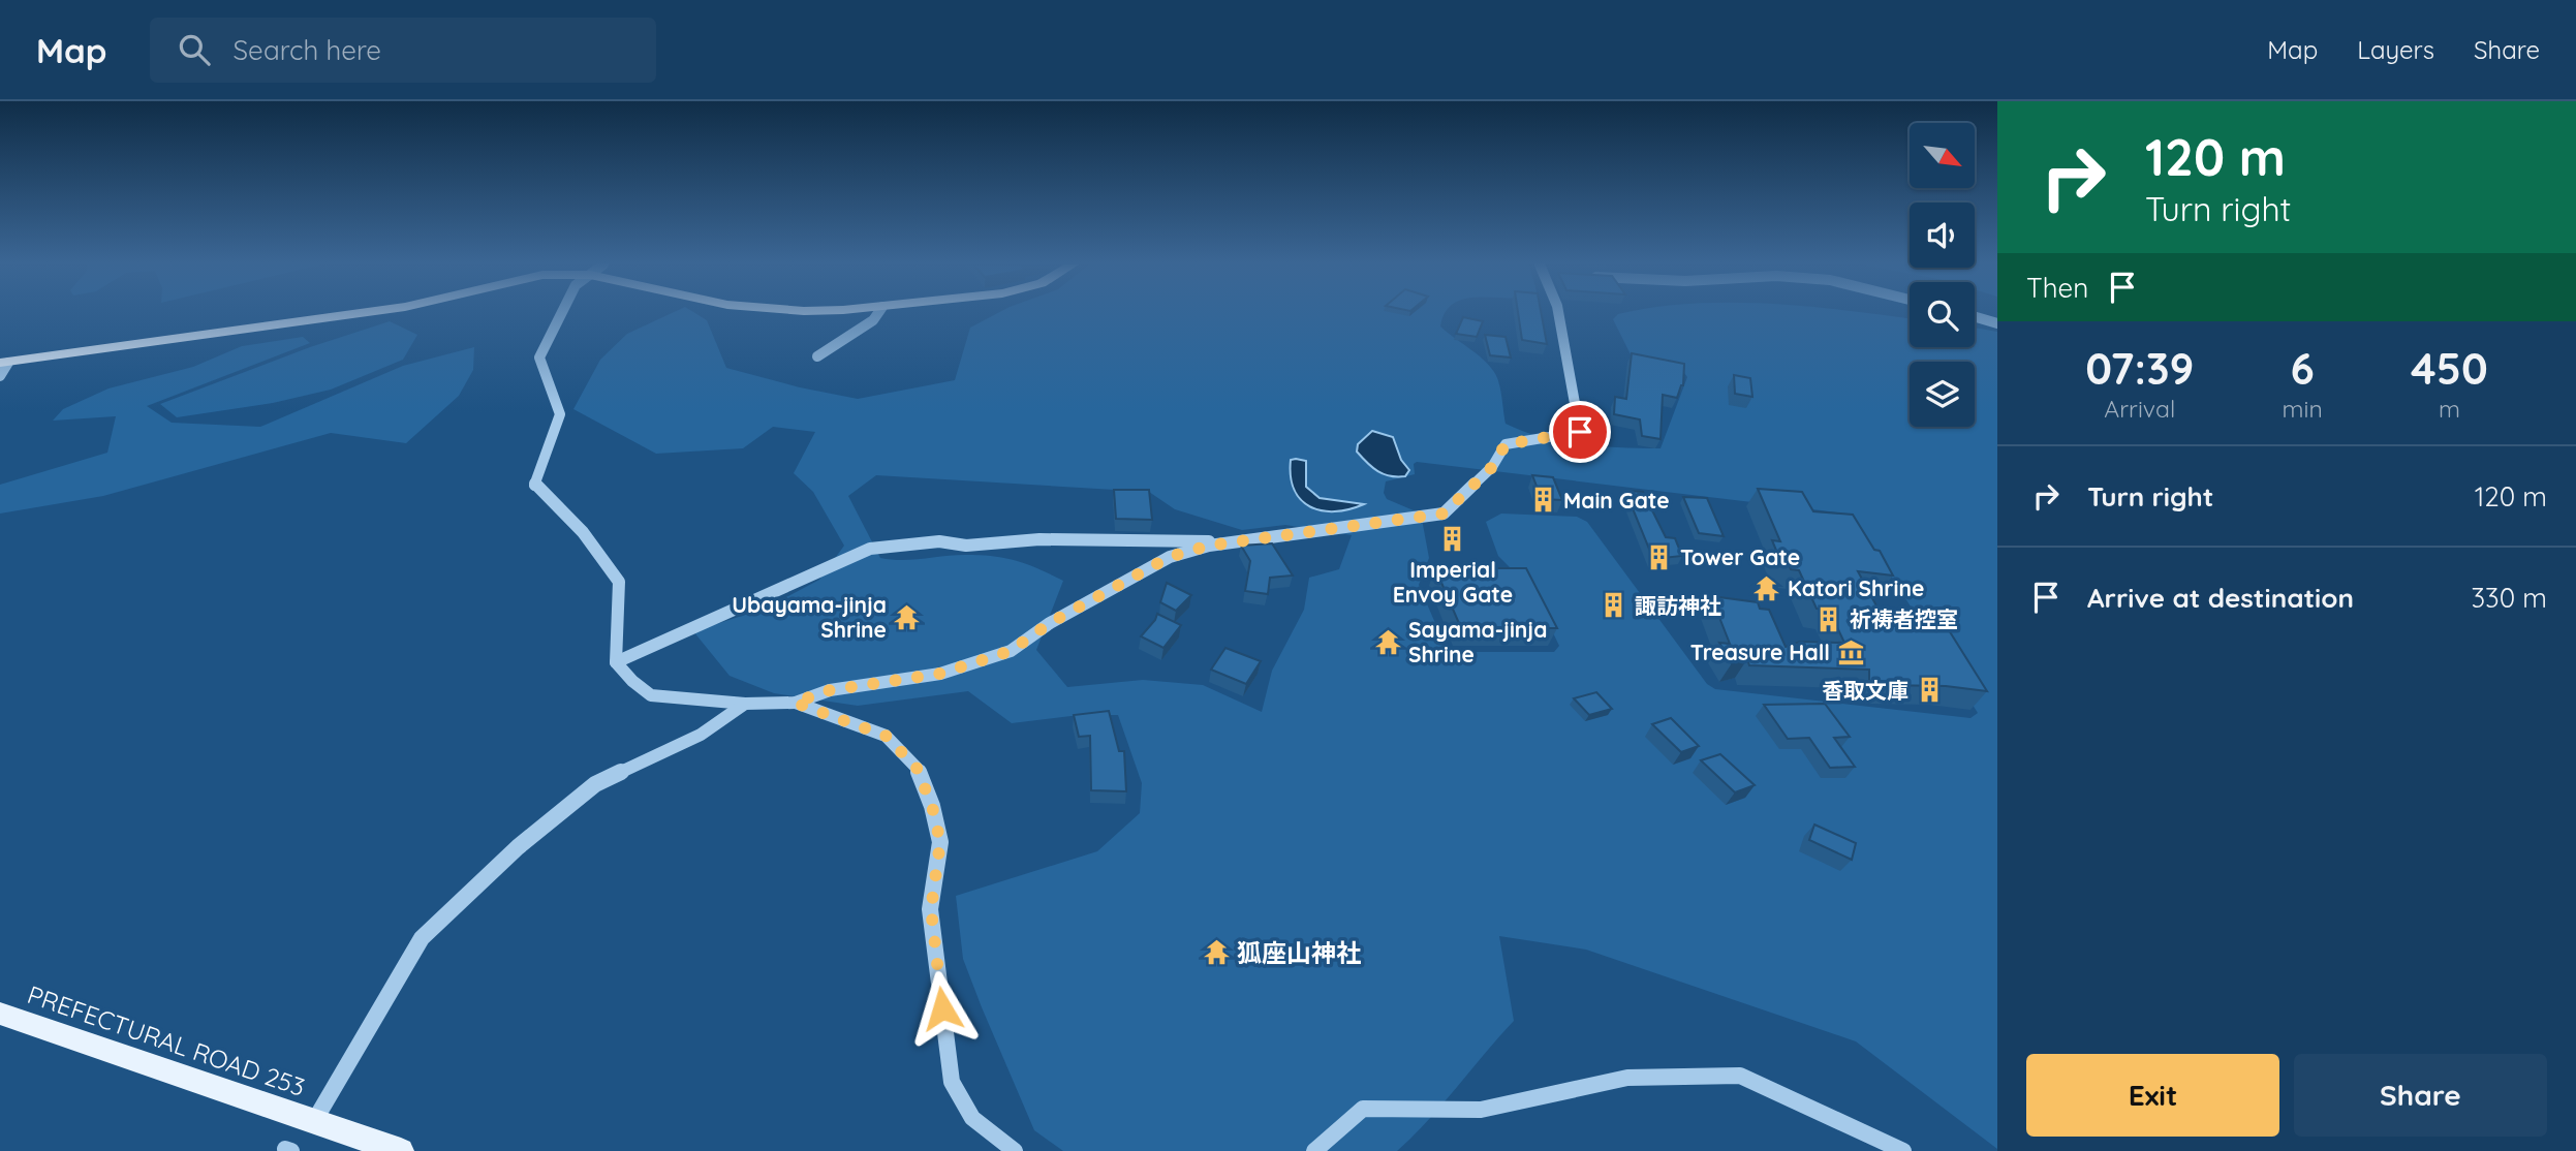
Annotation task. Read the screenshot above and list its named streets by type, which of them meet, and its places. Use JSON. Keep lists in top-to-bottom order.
{
  "streets": {
    "main road": ["PREFECTURAL ROAD 253"]
  },
  "places": {
    "building": [
      "Main Gate",
      "Imperial Envoy Gate",
      "Tower Gate",
      "諏訪神社",
      "祈祷者控室",
      "香取文庫"
    ],
    "temple": [
      "Katori Shrine",
      "Ubayama-jinja Shrine",
      "Sayama-jinja Shrine",
      "狐座山神社"
    ],
    "museum": ["Treasure Hall"]
  },
  "north": "bottom right",
  "page": {
    "header": "Map",
    "search": "Search here",
    "nav": ["Map", "Layers", "Share"],
    "turn": ["120 m", "Turn right"],
    "then": "Then",
    "eta": [
      "07:39",
      "Arrival",
      "6",
      "min",
      "450",
      "m"
    ],
    "list": [
      {
        "name": "Turn right",
        "value": "120 m"
      },
      {
        "name": "Arrive at destination",
        "value": "330 m"
      }
    ],
    "buttons": ["Exit", "Share"]
  }
}
